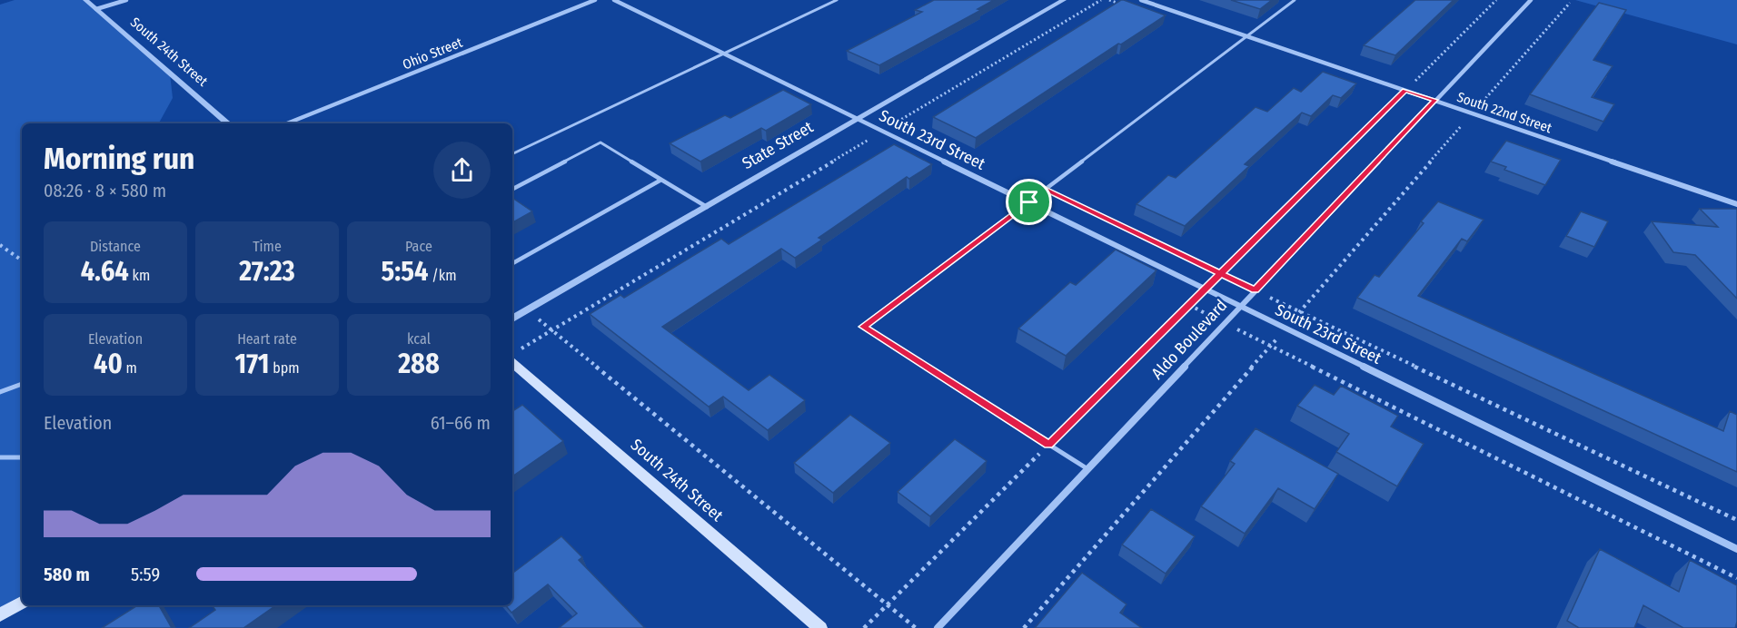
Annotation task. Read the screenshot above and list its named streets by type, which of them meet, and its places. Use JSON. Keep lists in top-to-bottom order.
{
  "streets": {
    "main road": ["South 24th Street"],
    "street": [
      "Ohio Street",
      "South 22nd Street",
      "South 23rd Street",
      "State Street",
      "Aldo Boulevard"
    ]
  },
  "crossings": [
    ["South 22nd Street", "Aldo Boulevard"],
    ["South 23rd Street", "State Street"],
    ["South 23rd Street", "Aldo Boulevard"]
  ],
  "page": {
    "heading": ["Morning run", "08:26 · 8 × 580 m"],
    "stats": [
      ["Distance", "4.64 km"],
      ["Time", "27:23"],
      ["Pace", "5:54 /km"],
      ["Elevation", "40 m"],
      ["Heart rate", "171 bpm"],
      ["kcal", "288"]
    ],
    "chart": ["Elevation", "61–66 m"],
    "list": [
      {
        "name": "580 m",
        "note": "5:59"
      }
    ]
  }
}
